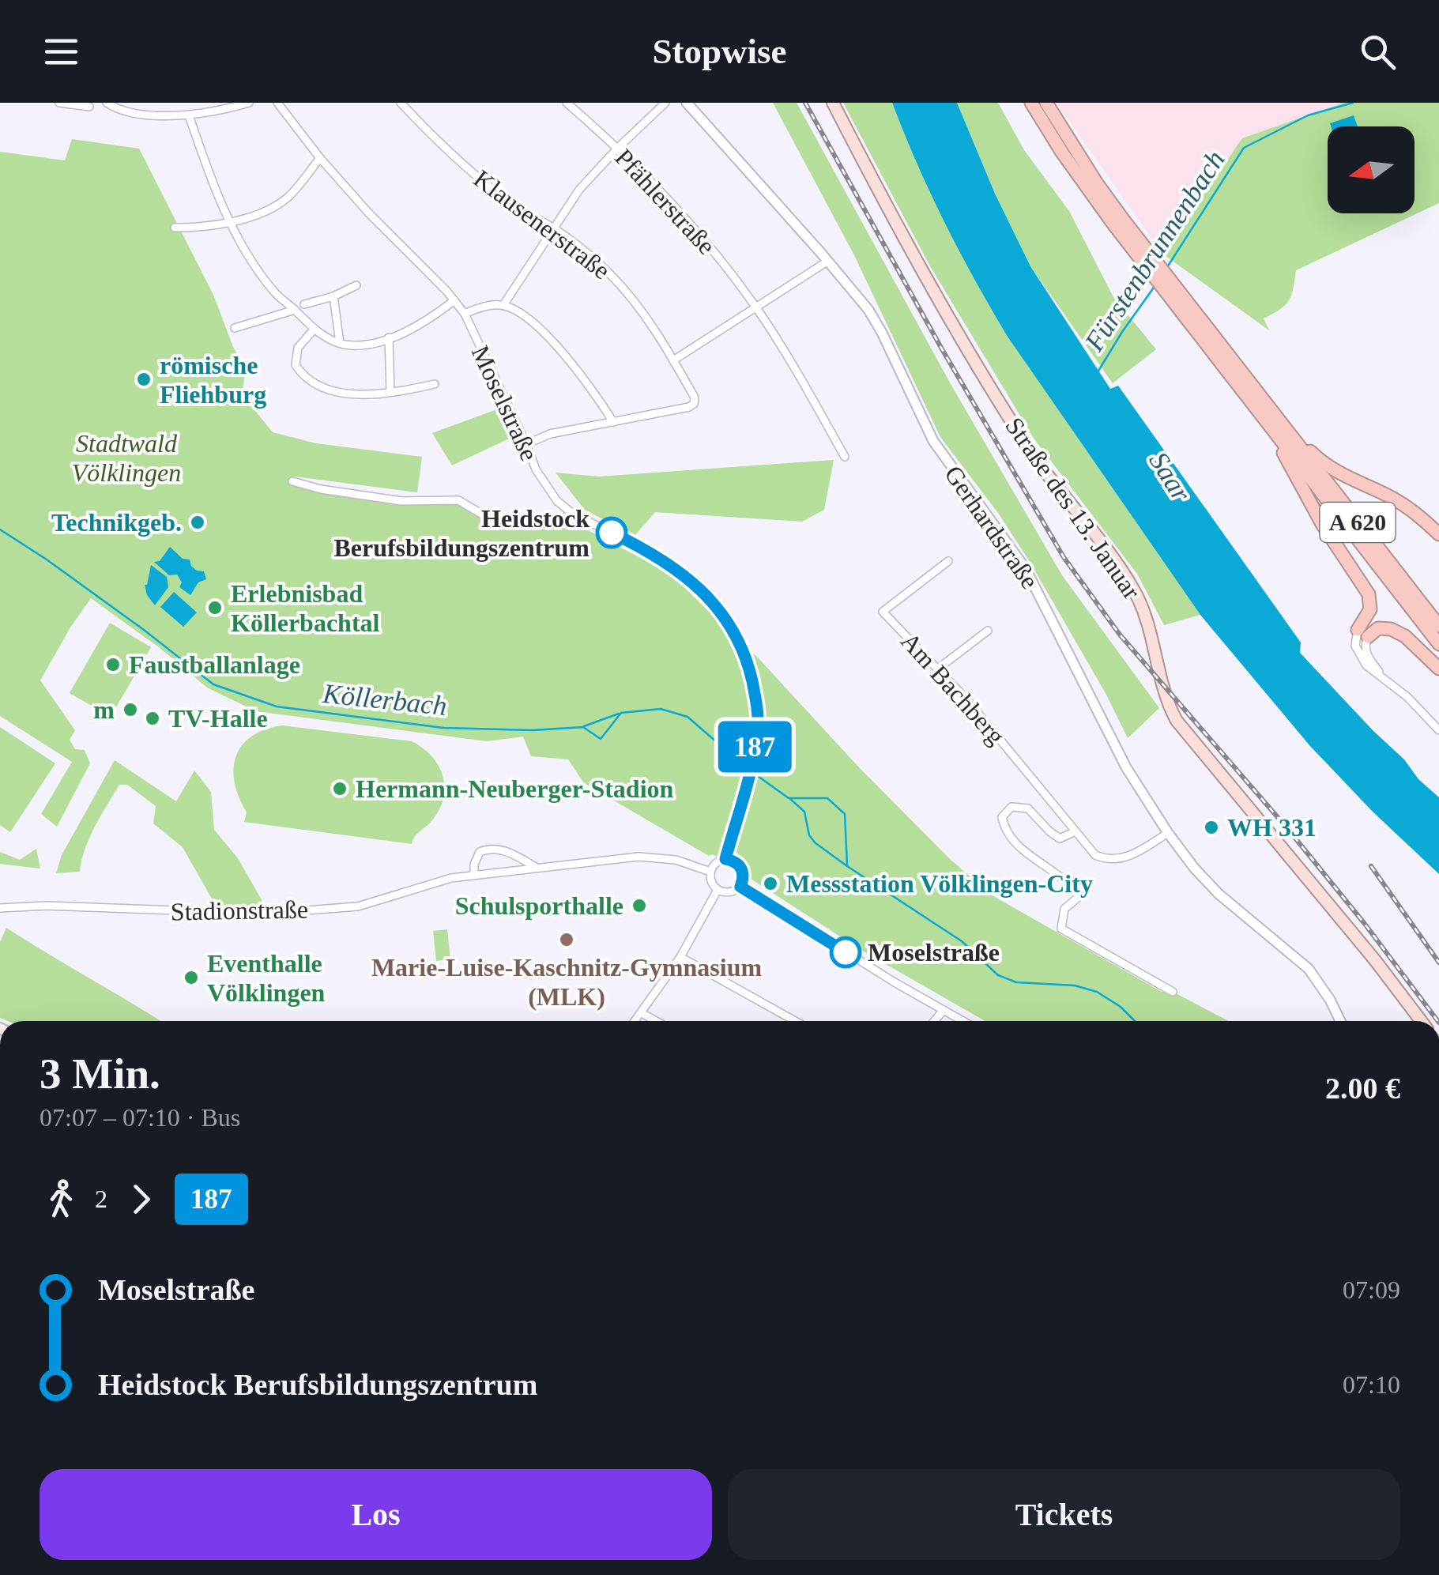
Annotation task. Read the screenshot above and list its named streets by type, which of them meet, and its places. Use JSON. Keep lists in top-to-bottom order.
{
  "streets": {
    "highway": ["A 620"],
    "main road": ["Straße des 13. Januar"],
    "street": [
      "Pfählerstraße",
      "Klausenerstraße",
      "Moselstraße",
      "Gerhardstraße",
      "Am Bachberg",
      "Stadionstraße"
    ]
  },
  "crossings": [
    ["Moselstraße", "Stadionstraße"],
    ["Gerhardstraße", "Am Bachberg"]
  ],
  "water": ["Fürstenbrunnenbach", "Saar", "Köllerbach"],
  "parks": ["Stadtwald Völklingen"],
  "places": [
    "römische Fliehburg",
    "Technikgeb.",
    "Heidstock Berufsbildungszentrum",
    "Erlebnisbad Köllerbachtal",
    "Faustballanlage",
    "m",
    "TV-Halle",
    "Hermann-Neuberger-Stadion",
    "WH 331",
    "Messstation Völklingen-City",
    "Schulsporthalle",
    "Marie-Luise-Kaschnitz-Gymnasium (MLK)",
    "Moselstraße",
    "Eventhalle Völklingen"
  ],
  "lines": ["bus line 187"],
  "north": "left",
  "page": {
    "header": "Stopwise",
    "on_map": "187",
    "heading": ["3 Min.", "07:07 – 07:10 · Bus", "2.00 €"],
    "legs": ["2", "187"],
    "list": [
      {
        "name": "Moselstraße",
        "value": "07:09"
      },
      {
        "name": "Heidstock Berufsbildungszentrum",
        "value": "07:10"
      }
    ],
    "buttons": ["Los", "Tickets"]
  }
}
